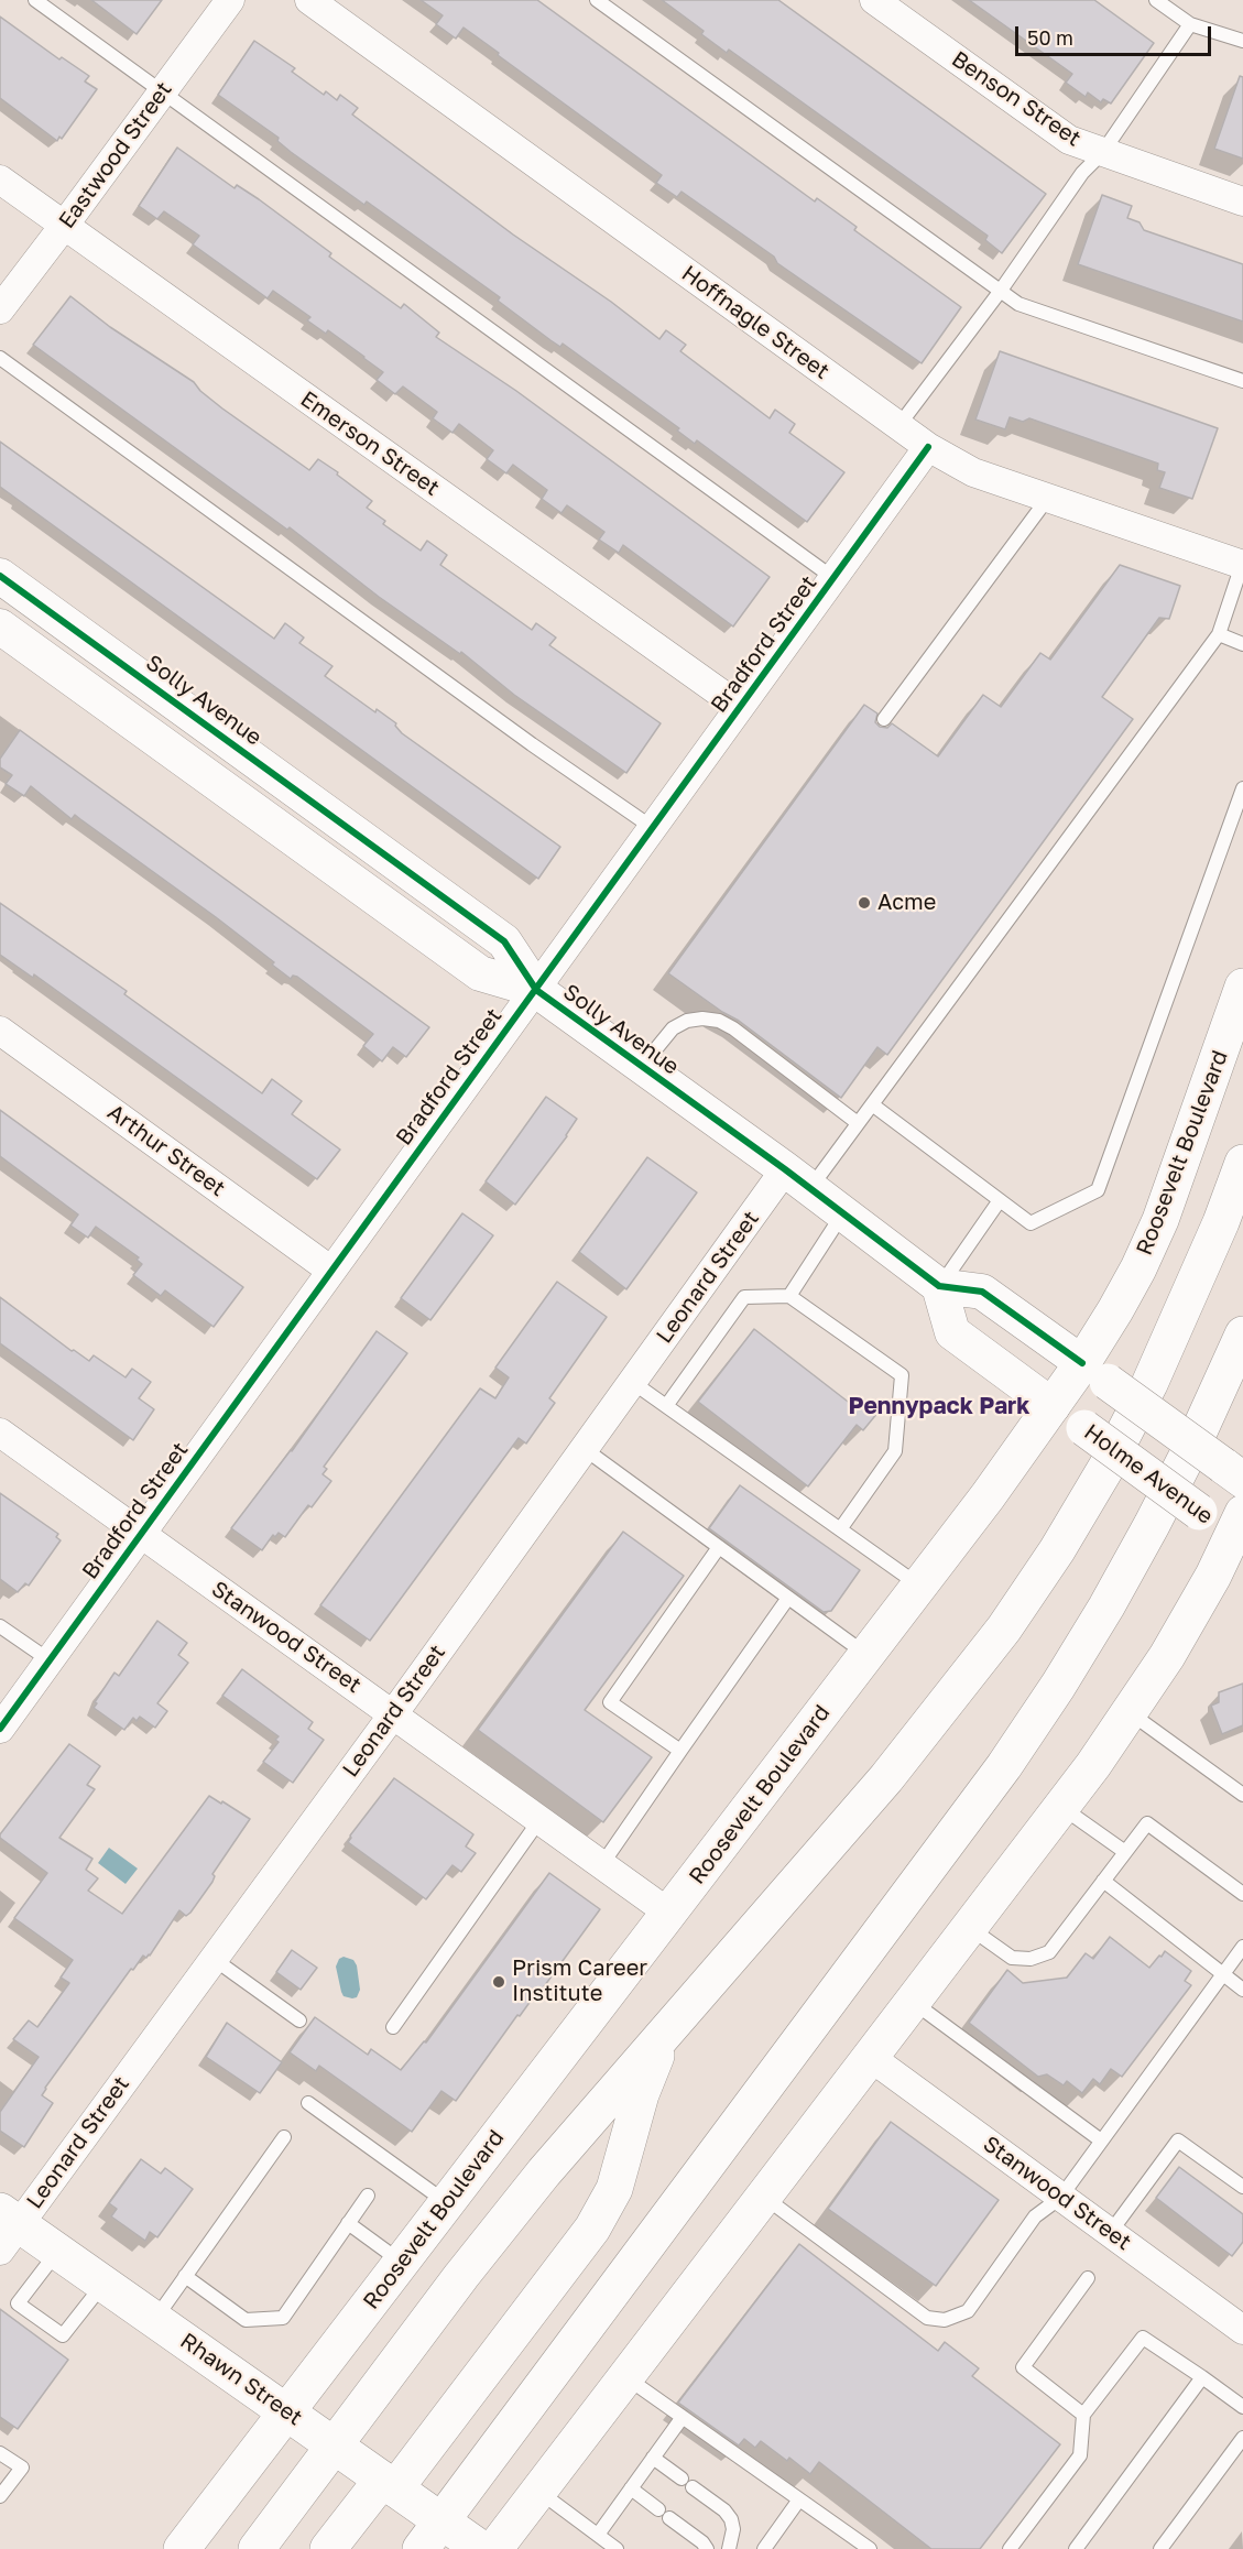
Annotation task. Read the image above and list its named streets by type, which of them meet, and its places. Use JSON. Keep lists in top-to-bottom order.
{
  "streets": {
    "main road": ["Roosevelt Boulevard", "Holme Avenue", "Rhawn Street"],
    "street": [
      "Benson Street",
      "Eastwood Street",
      "Hoffnagle Street",
      "Emerson Street",
      "Bradford Street",
      "Solly Avenue",
      "Arthur Street",
      "Leonard Street",
      "Stanwood Street"
    ]
  },
  "crossings": [
    ["Eastwood Street", "Emerson Street"],
    ["Hoffnagle Street", "Bradford Street"],
    ["Emerson Street", "Bradford Street"],
    ["Bradford Street", "Solly Avenue"],
    ["Bradford Street", "Arthur Street"],
    ["Bradford Street", "Stanwood Street"],
    ["Solly Avenue", "Roosevelt Boulevard"],
    ["Solly Avenue", "Leonard Street"],
    ["Roosevelt Boulevard", "Holme Avenue"],
    ["Roosevelt Boulevard", "Stanwood Street"],
    ["Roosevelt Boulevard", "Rhawn Street"],
    ["Leonard Street", "Stanwood Street"],
    ["Leonard Street", "Rhawn Street"]
  ],
  "districts": ["Pennypack Park"],
  "places": ["Acme", "Prism Career Institute"],
  "scale_bar": "50 m"
}
